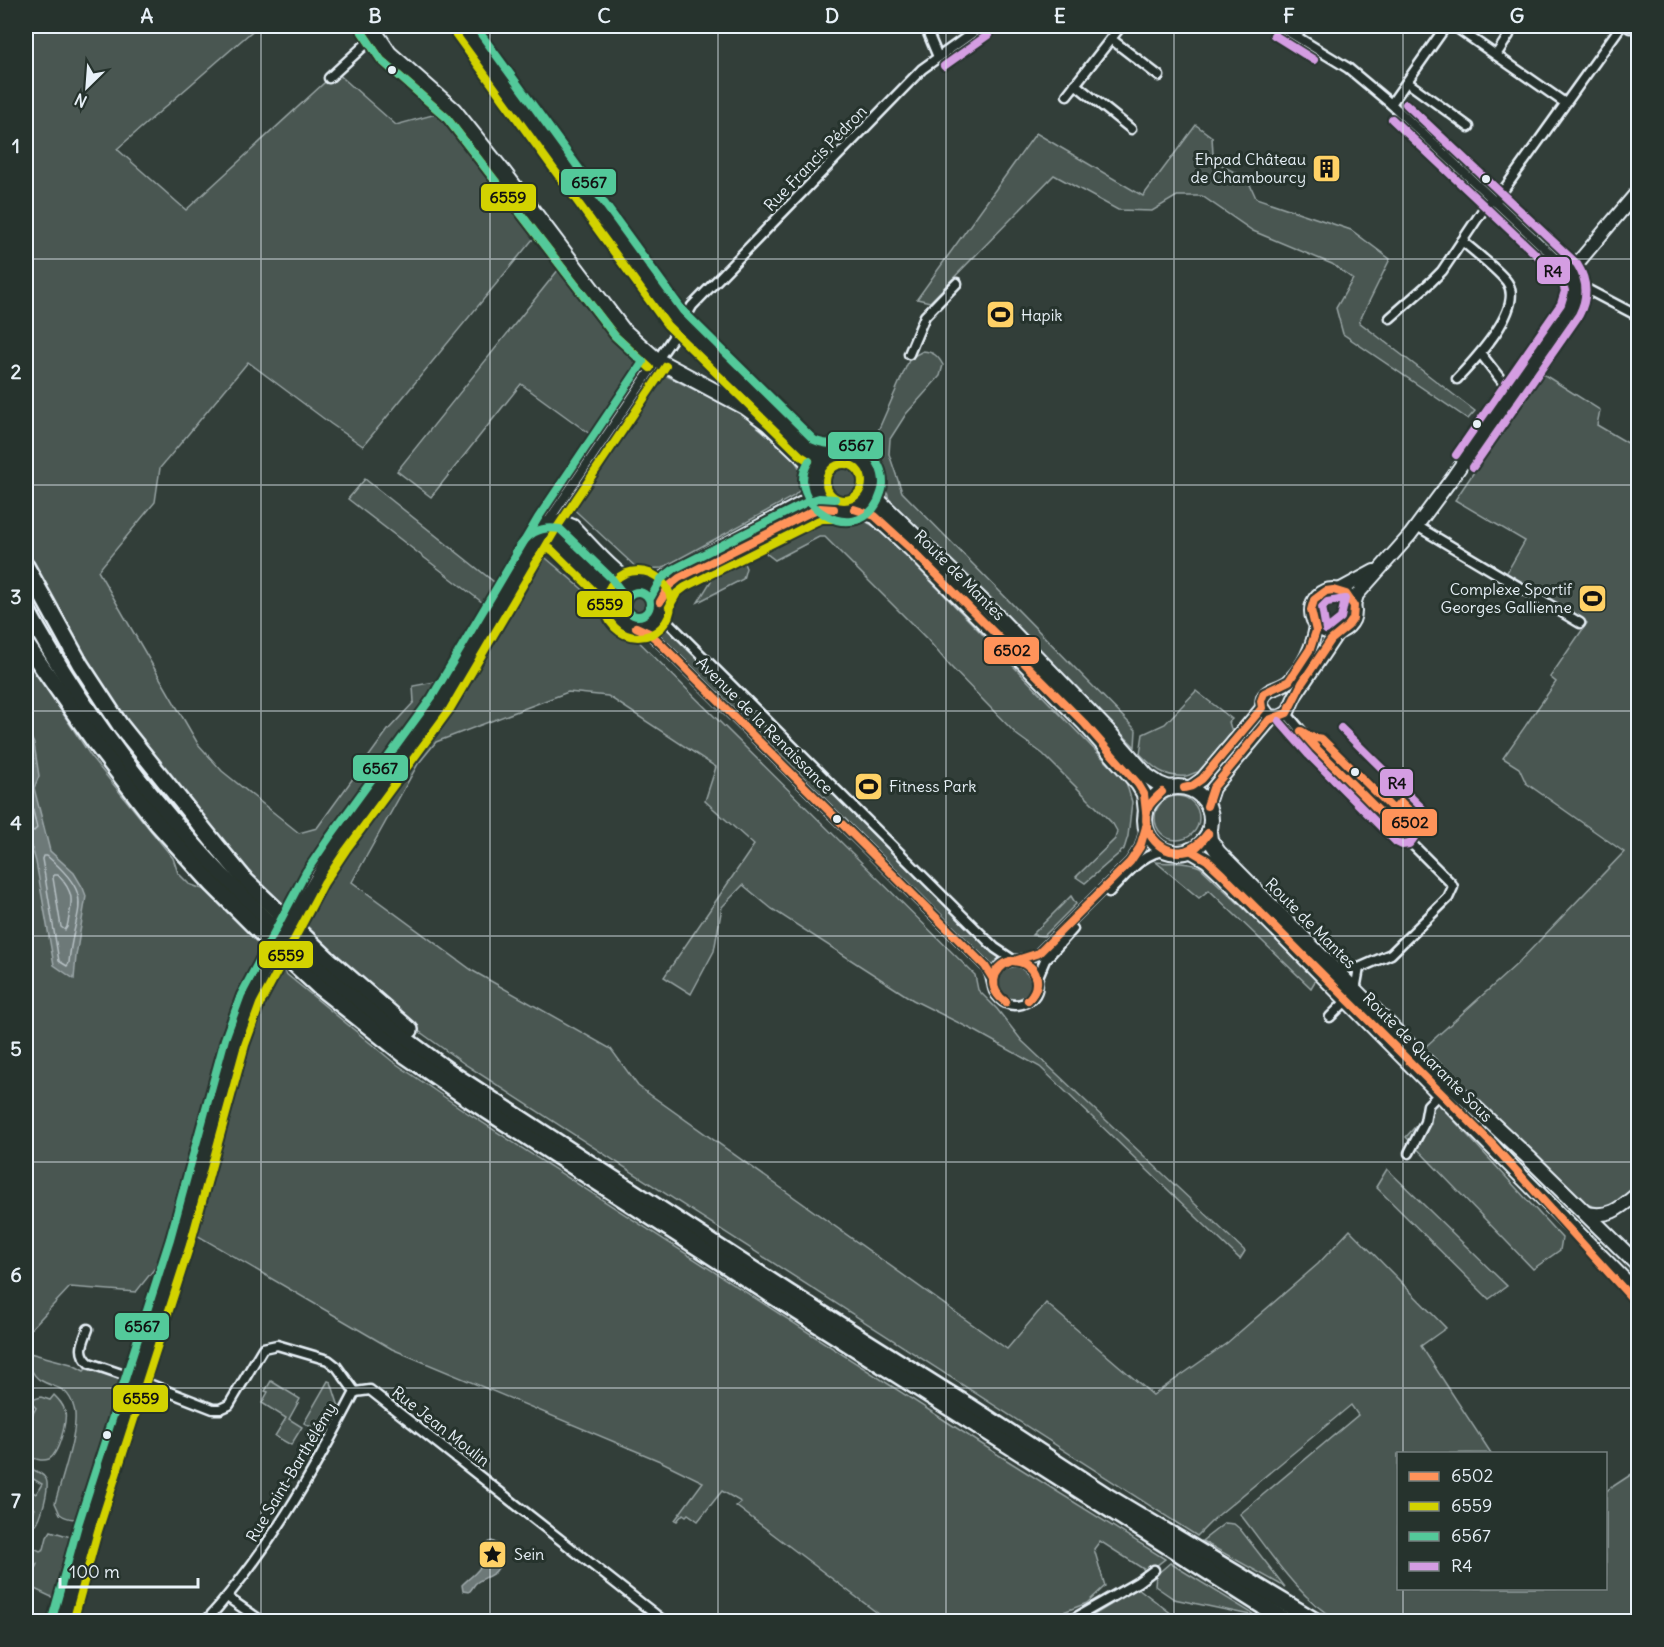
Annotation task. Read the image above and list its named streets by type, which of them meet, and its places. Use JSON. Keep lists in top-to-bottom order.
{
  "streets": {
    "main road": ["Route de Mantes", "Route de Quarante Sous"],
    "street": [
      "Rue Francis Pédron",
      "Avenue de la Renaissance",
      "Rue Jean Moulin",
      "Rue Saint-Barthélémy"
    ]
  },
  "crossings": [
    ["Route de Mantes", "Route de Quarante Sous"],
    ["Rue Jean Moulin", "Rue Saint-Barthélémy"]
  ],
  "places": {
    "building": ["Ehpad Château de Chambourcy"],
    "sports": ["Hapik", "Complexe Sportif Georges Gallienne", "Fitness Park"],
    "place": ["Sein"]
  },
  "lines": [
    "transit line 6567",
    "transit line 6559",
    "transit line R4",
    "transit line 6502"
  ],
  "legend": [
    "6502",
    "6559",
    "6567",
    "R4"
  ],
  "scale_bar": "100 m",
  "north": "bottom left",
  "grid": {
    "columns": [
      "A",
      "B",
      "C",
      "D",
      "E",
      "F",
      "G"
    ],
    "rows": [
      "1",
      "2",
      "3",
      "4",
      "5",
      "6",
      "7"
    ]
  }
}
